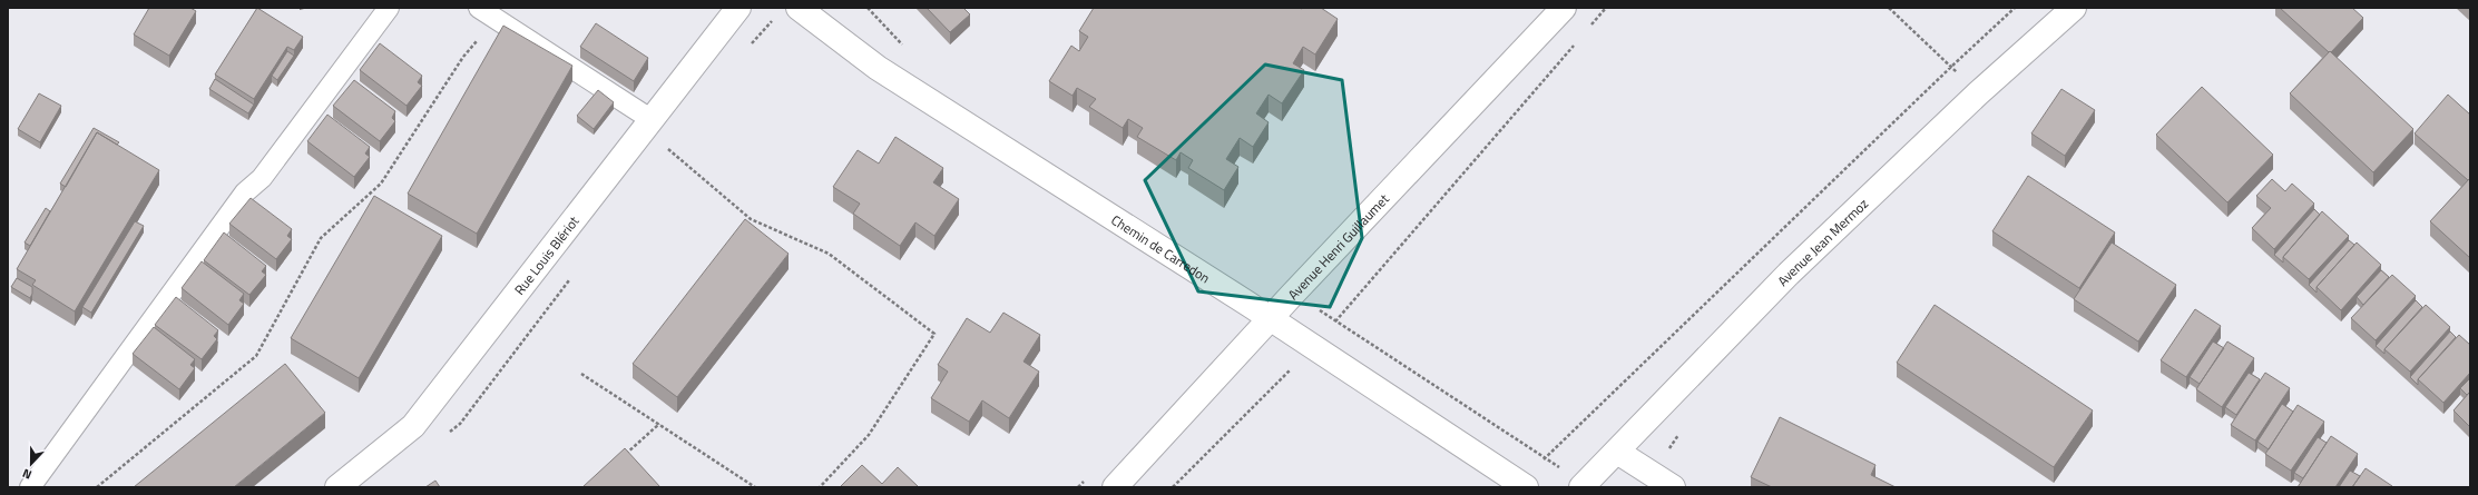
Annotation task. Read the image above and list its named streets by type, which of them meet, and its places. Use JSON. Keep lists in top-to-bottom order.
{
  "streets": {
    "street": [
      "Avenue Jean Mermoz",
      "Avenue Henri Guillaumet",
      "Chemin de Carredon",
      "Rue Louis Blériot"
    ]
  },
  "crossings": [
    ["Avenue Henri Guillaumet", "Chemin de Carredon"]
  ],
  "north": "bottom"
}
